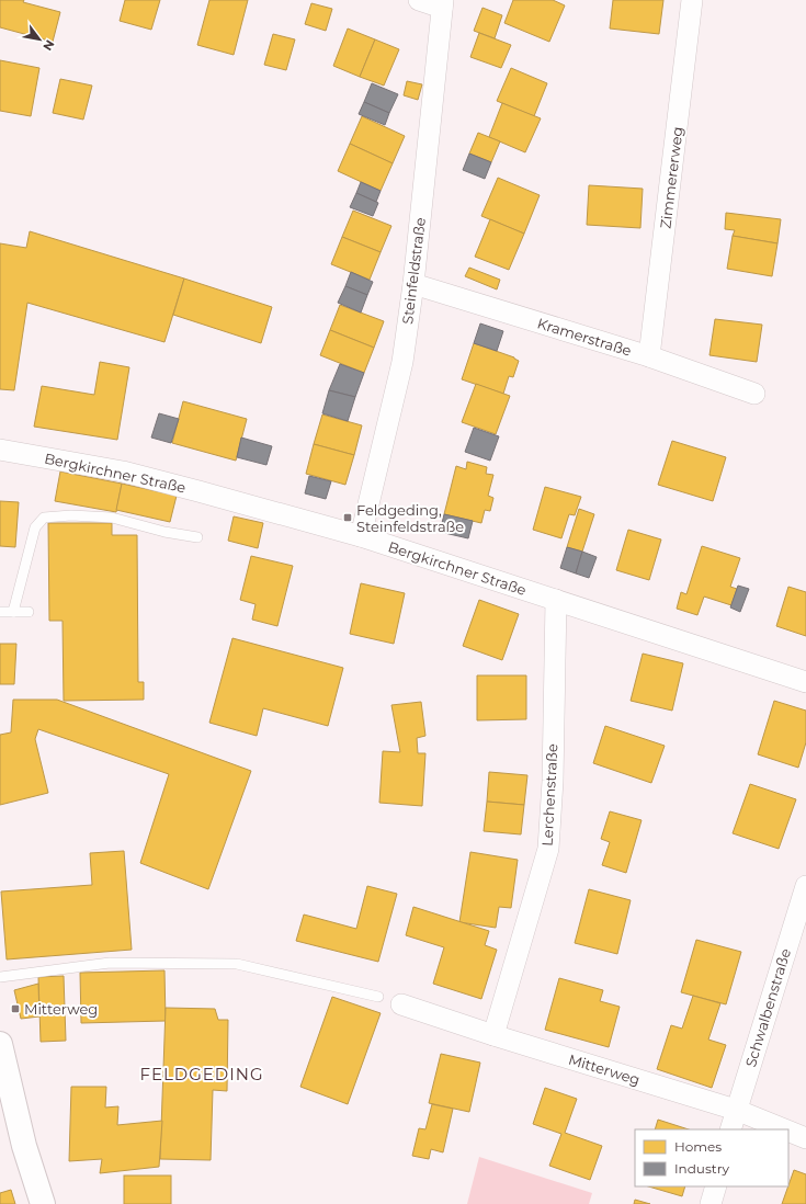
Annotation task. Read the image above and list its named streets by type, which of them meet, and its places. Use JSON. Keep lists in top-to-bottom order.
{
  "streets": {
    "street": [
      "Zimmererweg",
      "Steinfeldstraße",
      "Kramerstraße",
      "Bergkirchner Straße",
      "Lerchenstraße",
      "Schwalbenstraße",
      "Mitterweg"
    ]
  },
  "crossings": [
    ["Zimmererweg", "Kramerstraße"],
    ["Steinfeldstraße", "Kramerstraße"],
    ["Steinfeldstraße", "Bergkirchner Straße"],
    ["Bergkirchner Straße", "Lerchenstraße"],
    ["Lerchenstraße", "Mitterweg"],
    ["Schwalbenstraße", "Mitterweg"]
  ],
  "districts": ["FELDGEDING"],
  "places": {
    "transit": ["Feldgeding, Steinfeldstraße", "Mitterweg"]
  },
  "legend": ["Homes", "Industry"],
  "north": "bottom right"
}
